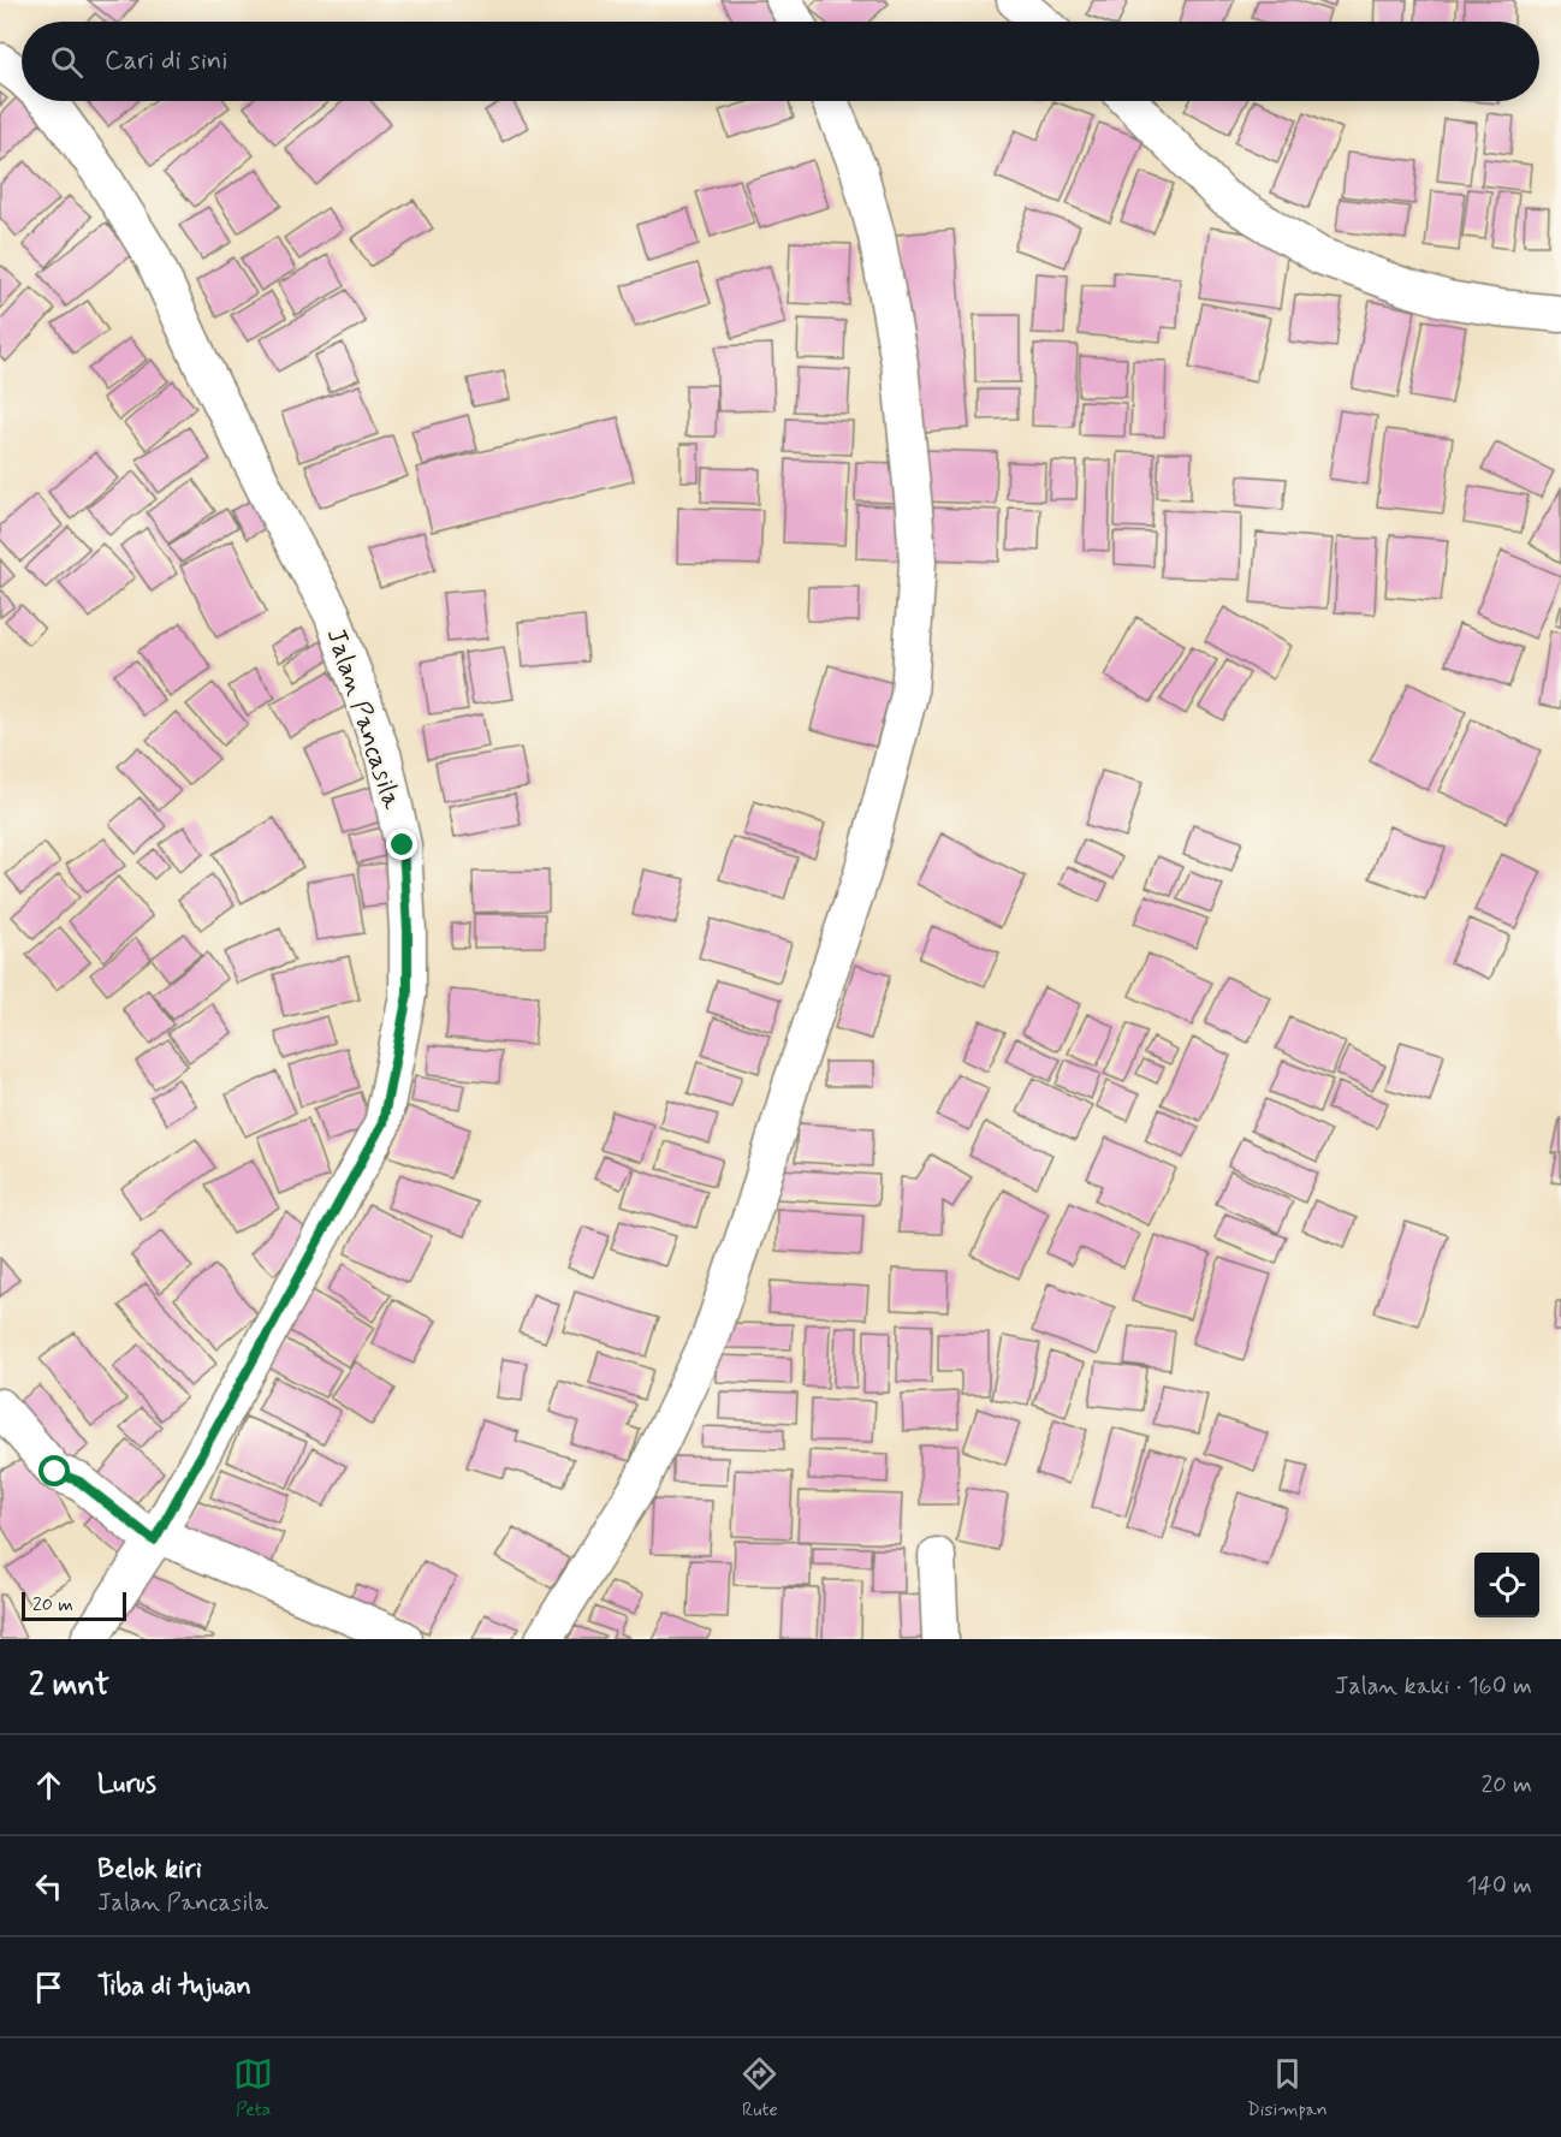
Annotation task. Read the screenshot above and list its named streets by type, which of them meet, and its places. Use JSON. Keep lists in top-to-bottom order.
{
  "streets": {
    "street": ["Jalan Pancasila"]
  },
  "scale_bar": "20 m",
  "page": {
    "search": "Cari di sini",
    "scale": "20 m",
    "heading": ["2 mnt", "Jalan kaki · 160 m"],
    "list": [
      ["Lurus", "20 m"],
      ["Belok kiri", "Jalan Pancasila", "140 m"],
      "Tiba di tujuan"
    ],
    "nav": ["Peta", "Rute", "Disimpan"]
  }
}
